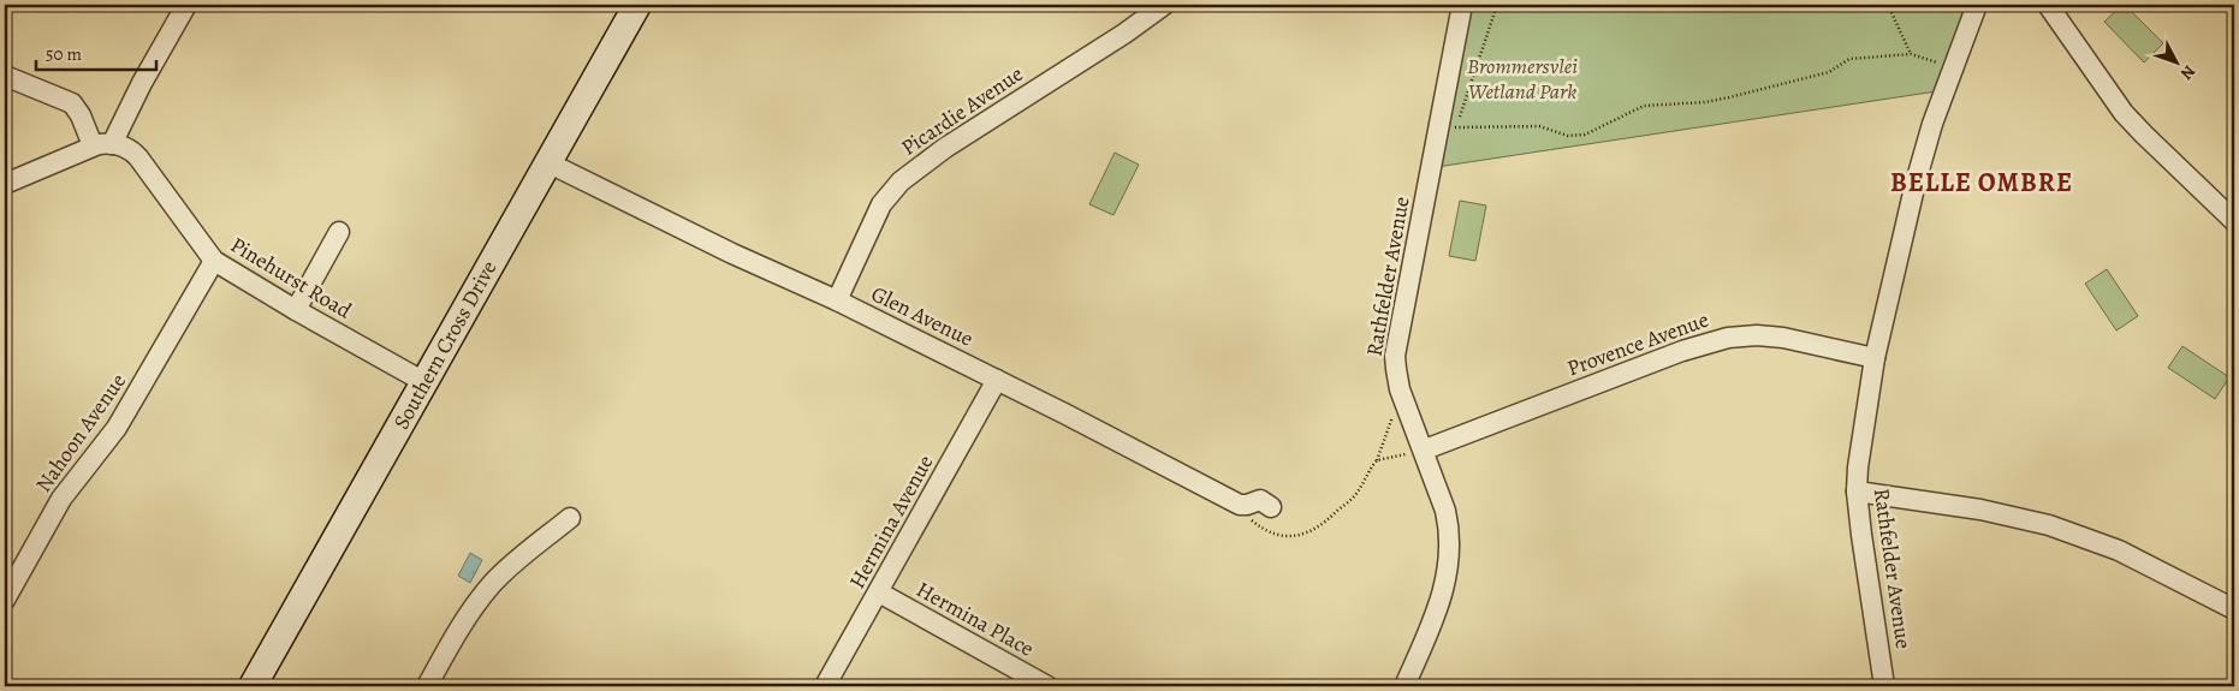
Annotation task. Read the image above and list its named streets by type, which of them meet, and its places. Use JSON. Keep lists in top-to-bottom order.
{
  "streets": {
    "street": [
      "Picardie Avenue",
      "Rathfelder Avenue",
      "Pinehurst Road",
      "Glen Avenue",
      "Provence Avenue",
      "Southern Cross Drive",
      "Nahoon Avenue",
      "Hermina Avenue",
      "Hermina Place"
    ]
  },
  "crossings": [
    ["Picardie Avenue", "Glen Avenue"],
    ["Rathfelder Avenue", "Provence Avenue"],
    ["Pinehurst Road", "Southern Cross Drive"],
    ["Pinehurst Road", "Nahoon Avenue"],
    ["Glen Avenue", "Southern Cross Drive"],
    ["Glen Avenue", "Hermina Avenue"],
    ["Hermina Avenue", "Hermina Place"]
  ],
  "districts": ["BELLE OMBRE"],
  "parks": ["Brommersvlei Wetland Park"],
  "scale_bar": "50 m",
  "north": "bottom right"
}
